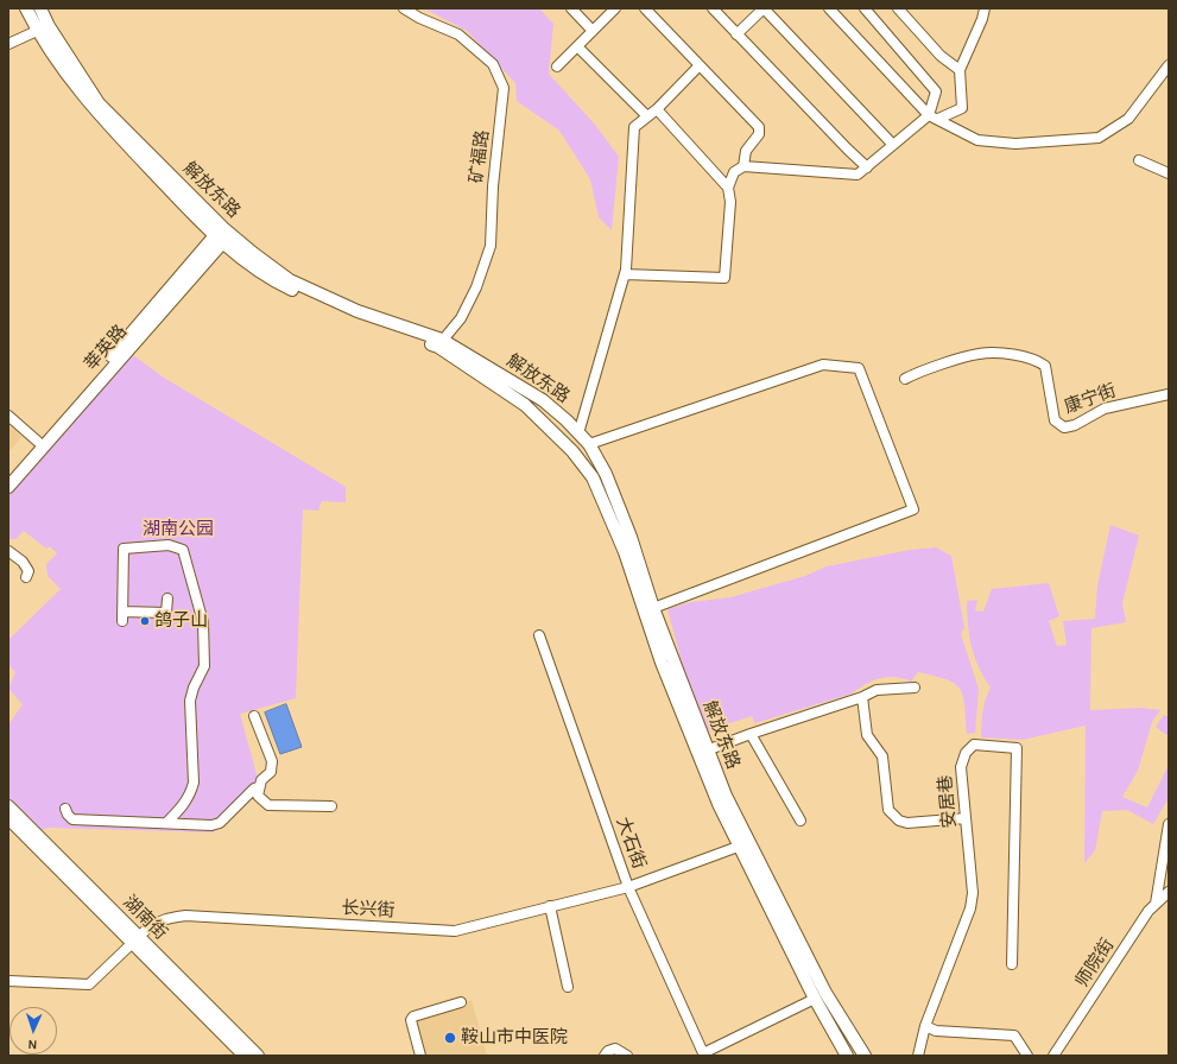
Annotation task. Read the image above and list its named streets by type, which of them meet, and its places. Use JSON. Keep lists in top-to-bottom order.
{
  "streets": {
    "main road": ["解放东路", "莘英路", "湖南街"],
    "street": [
      "矿福路",
      "康宁街",
      "安居巷",
      "大石街",
      "长兴街",
      "师院街"
    ]
  },
  "crossings": [
    ["矿福路", "解放东路"],
    ["解放东路", "莘英路"],
    ["解放东路", "长兴街"],
    ["大石街", "长兴街"],
    ["长兴街", "湖南街"]
  ],
  "parks": ["湖南公园"],
  "places": ["鸽子山", "鞍山市中医院"],
  "north": "bottom"
}
